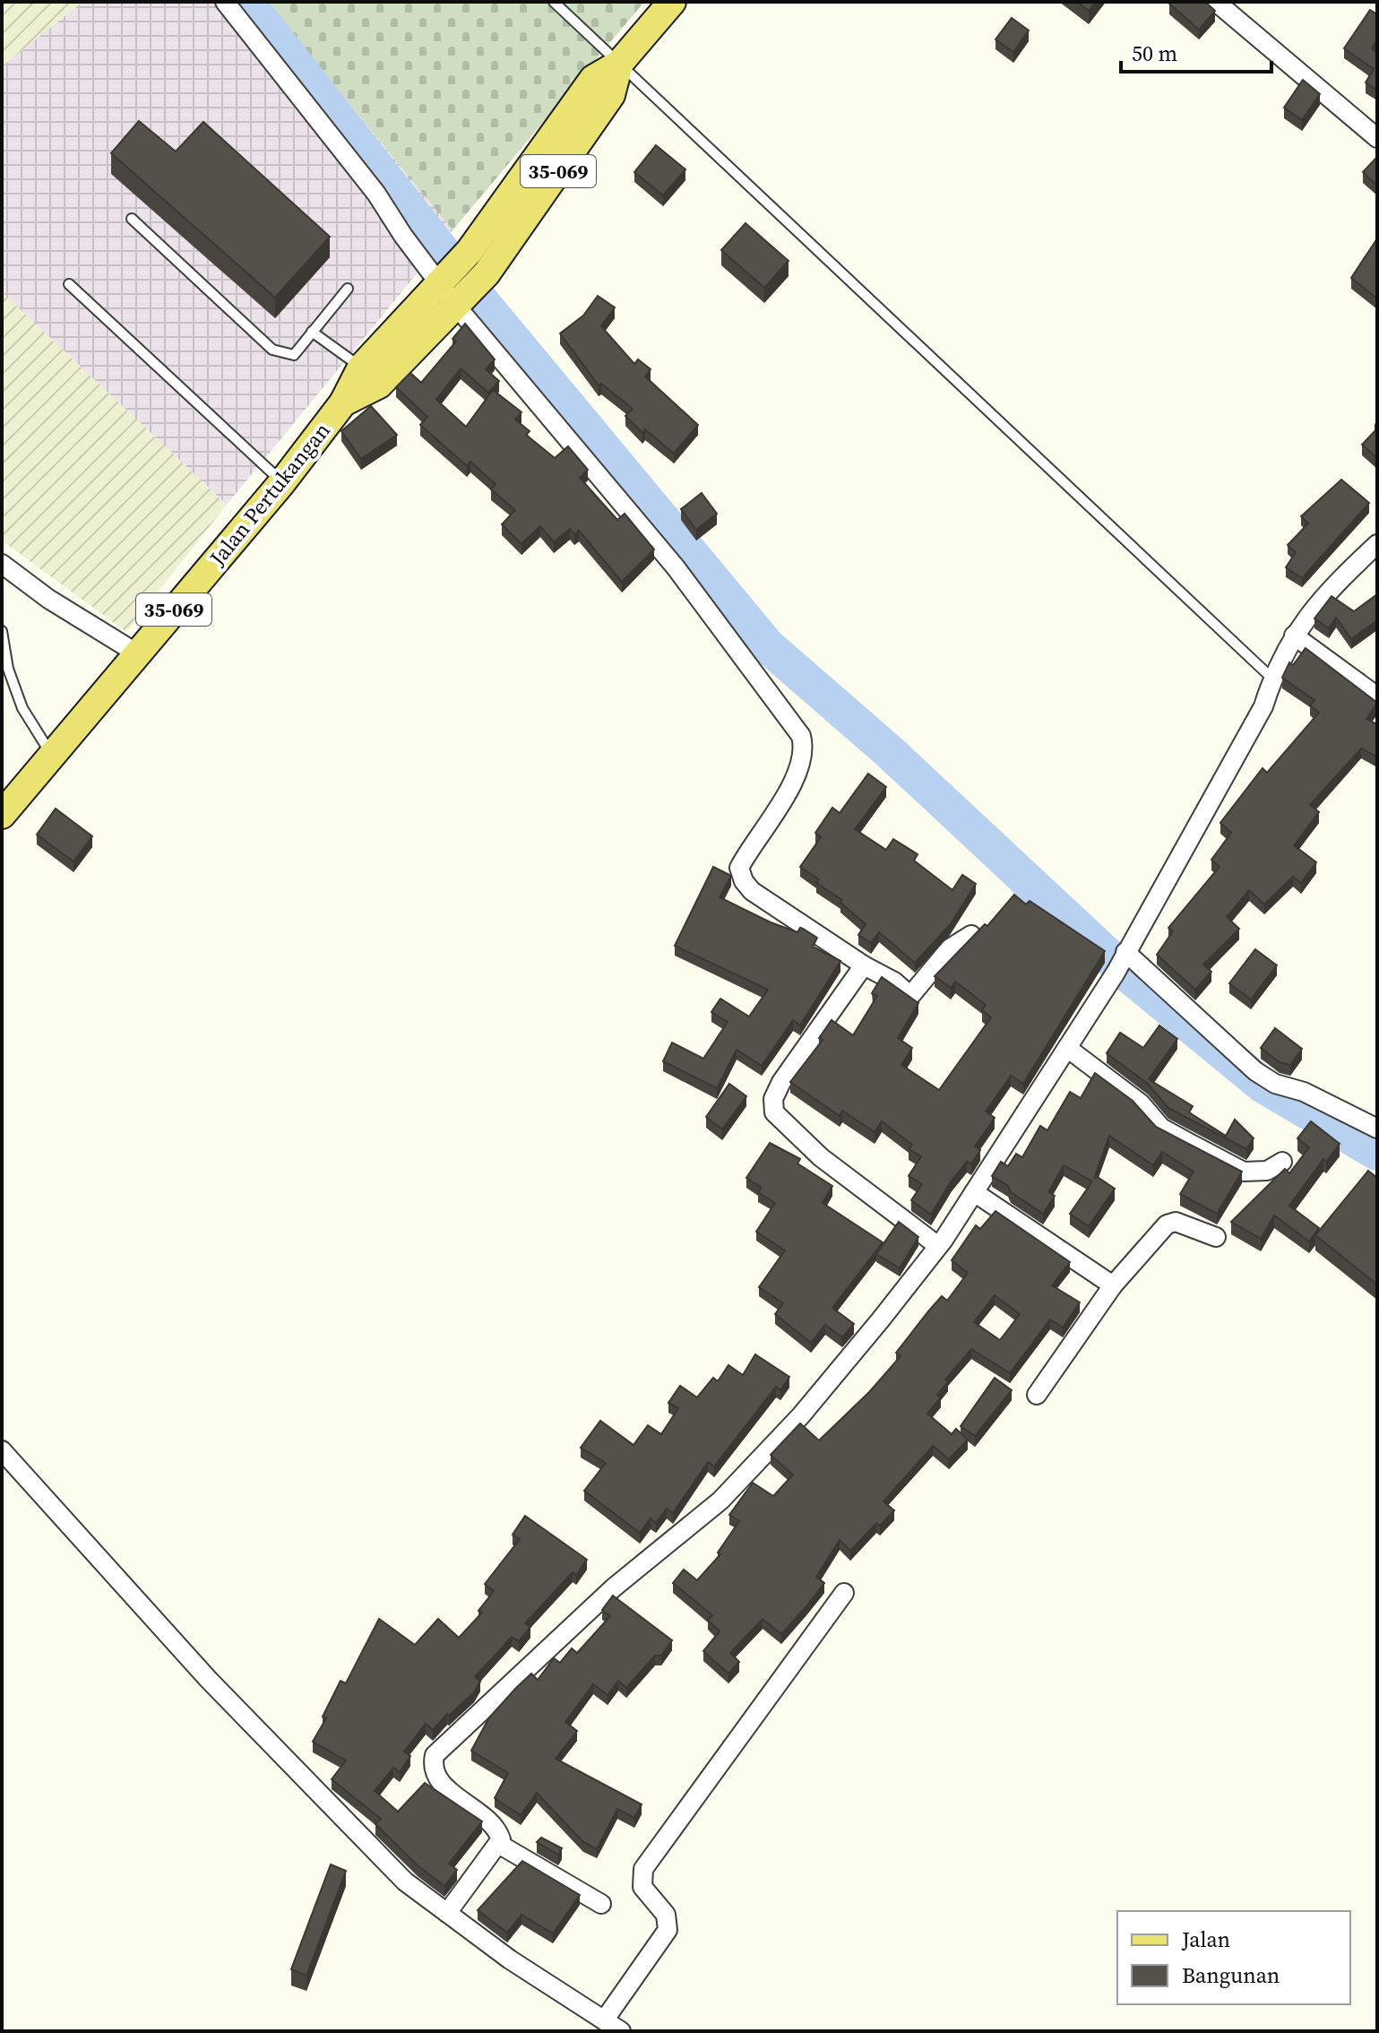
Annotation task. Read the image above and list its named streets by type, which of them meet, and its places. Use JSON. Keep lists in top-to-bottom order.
{
  "streets": {
    "main road": ["35-069", "Jalan Pertukangan"]
  },
  "crossings": [
    ["35-069", "Jalan Pertukangan"]
  ],
  "legend": ["Jalan", "Bangunan"],
  "scale_bar": "50 m"
}
